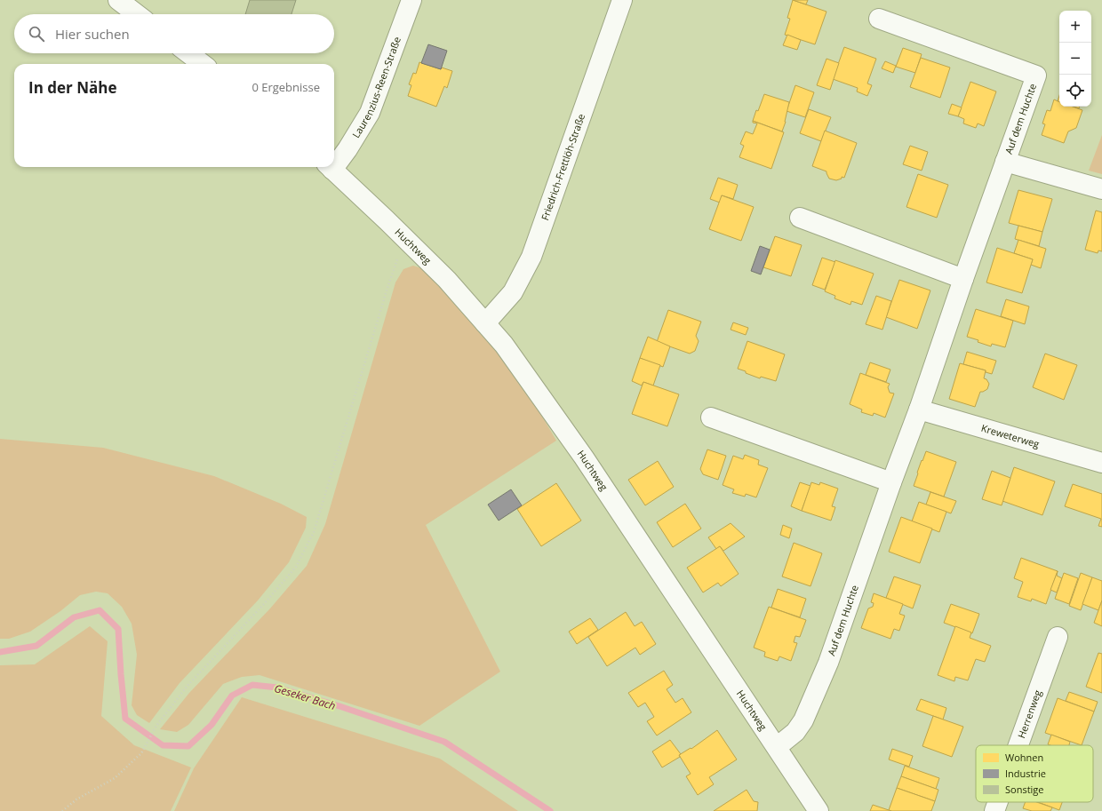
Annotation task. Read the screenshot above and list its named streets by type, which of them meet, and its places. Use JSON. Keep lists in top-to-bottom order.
{
  "streets": {
    "street": [
      "Laurenzius-Reen-Straße",
      "Auf dem Huchte",
      "Friedrich-Frettlöh-Straße",
      "Huchtweg",
      "Kreweterweg",
      "Herrenweg"
    ]
  },
  "crossings": [
    ["Auf dem Huchte", "Huchtweg"],
    ["Auf dem Huchte", "Kreweterweg"],
    ["Friedrich-Frettlöh-Straße", "Huchtweg"]
  ],
  "water": ["Geseker Bach"],
  "legend": ["Wohnen", "Industrie", "Sonstige"],
  "page": {
    "map_buttons": ["+", "−"],
    "search": "Hier suchen",
    "heading": ["In der Nähe", "0 Ergebnisse"]
  }
}
